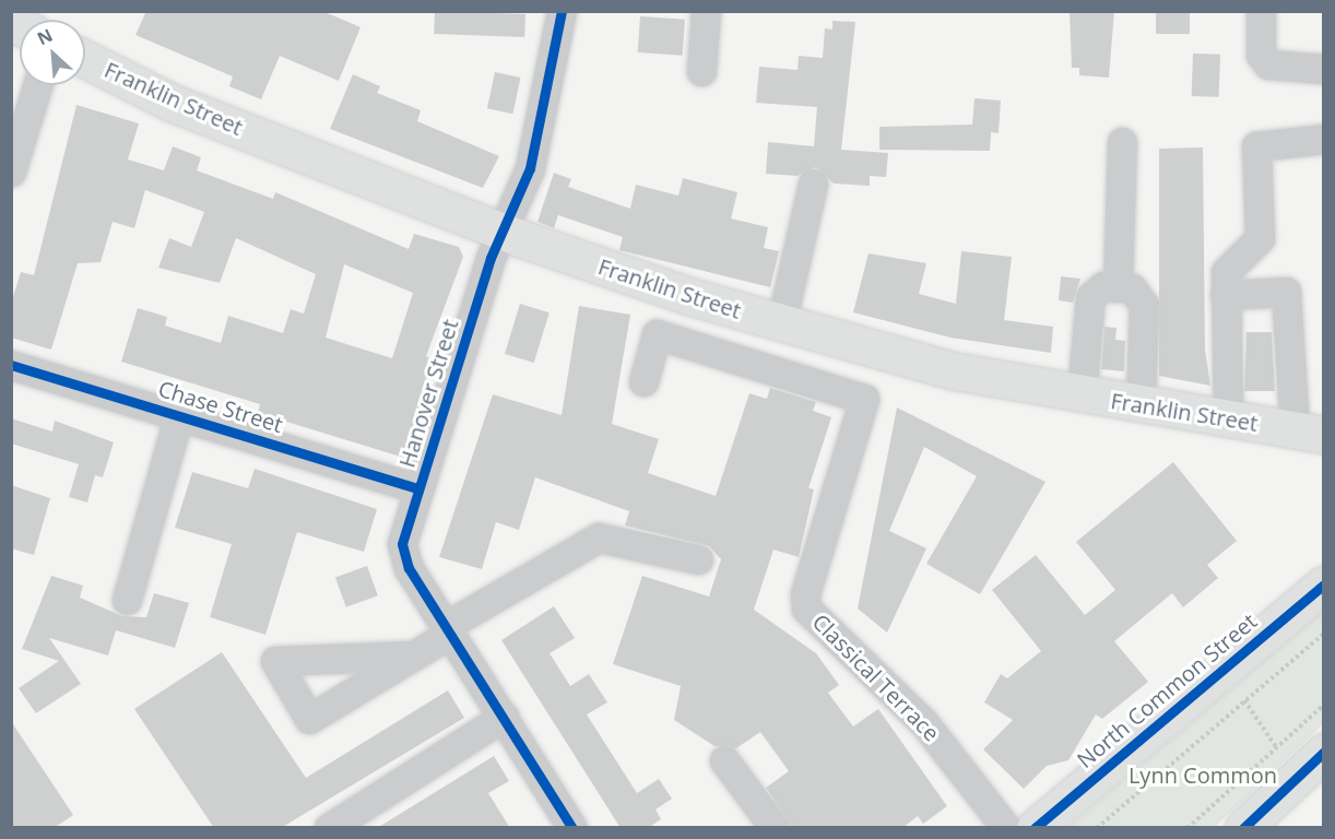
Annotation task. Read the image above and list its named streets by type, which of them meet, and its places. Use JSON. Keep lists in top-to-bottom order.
{
  "streets": {
    "main road": ["Franklin Street", "North Common Street"],
    "street": ["Hanover Street", "Chase Street", "Classical Terrace"]
  },
  "crossings": [
    ["Franklin Street", "Hanover Street"],
    ["Hanover Street", "Chase Street"]
  ],
  "parks": ["Lynn Common"],
  "north": "top left"
}
